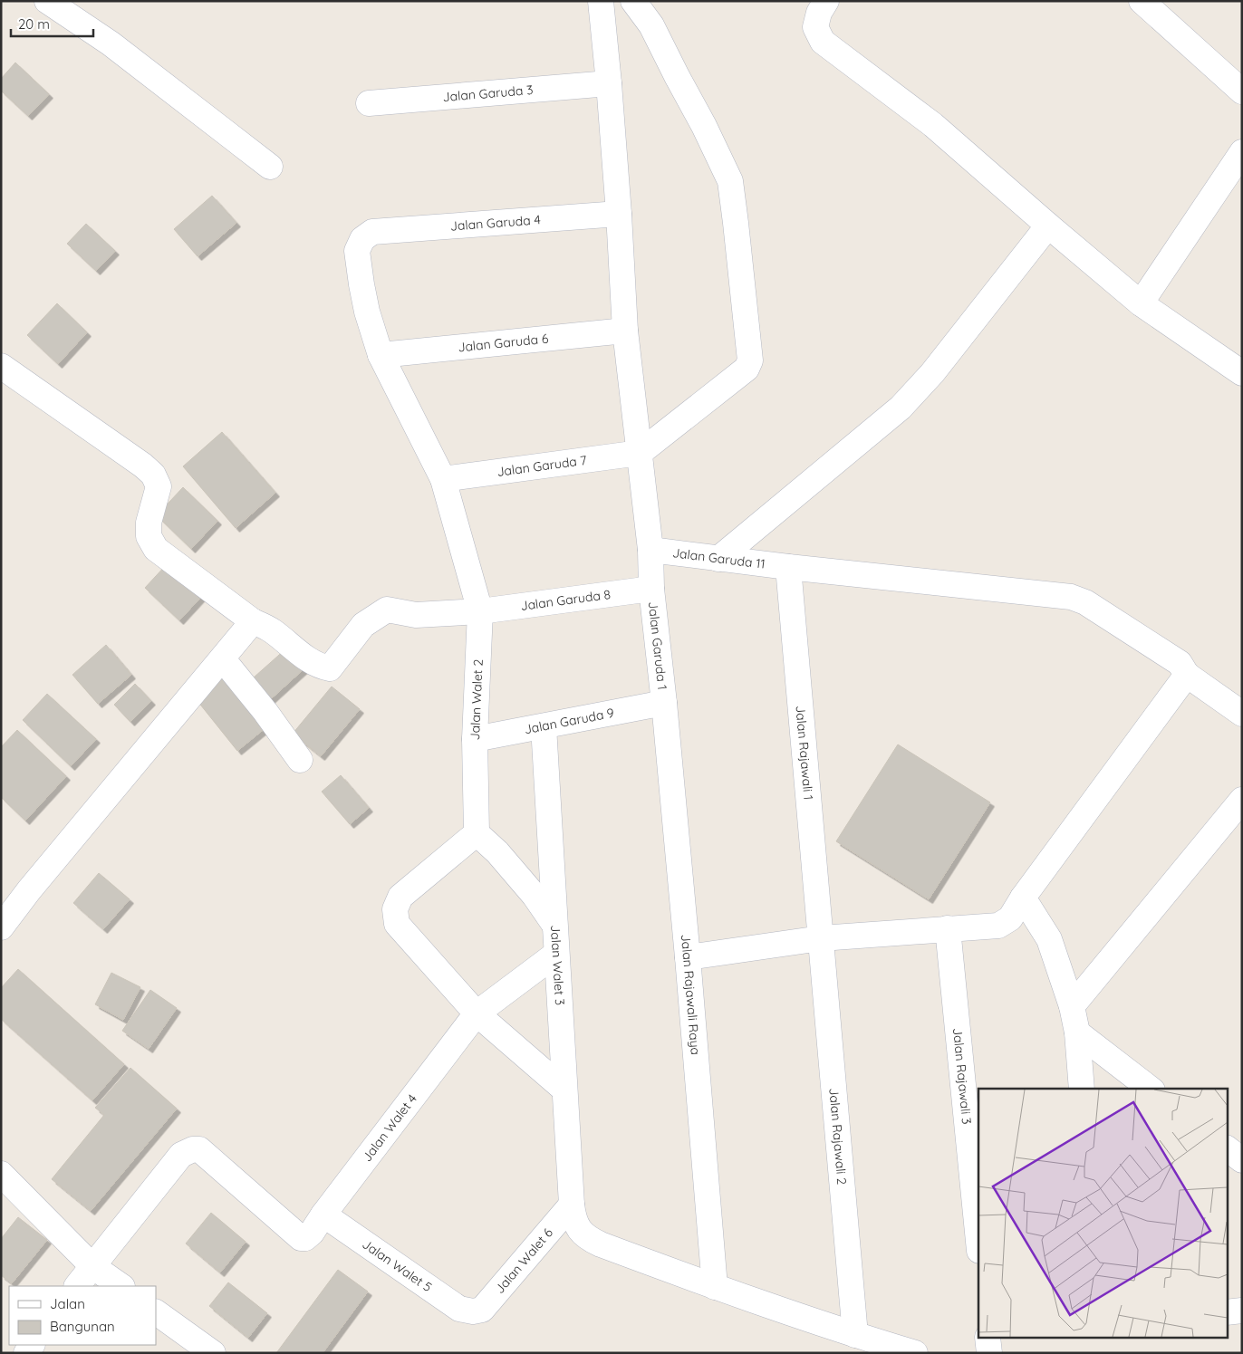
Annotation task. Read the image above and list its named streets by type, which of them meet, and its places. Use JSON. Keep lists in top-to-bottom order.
{
  "streets": {
    "street": [
      "Jalan Garuda 3",
      "Jalan Garuda 4",
      "Jalan Garuda 6",
      "Jalan Garuda 7",
      "Jalan Garuda 11",
      "Jalan Garuda 8",
      "Jalan Garuda 1",
      "Jalan Walet 2",
      "Jalan Garuda 9",
      "Jalan Rajawali 1",
      "Jalan Walet 3",
      "Jalan Rajawali Raya",
      "Jalan Rajawali 3",
      "Jalan Walet 4",
      "Jalan Rajawali 2",
      "Jalan Walet 6",
      "Jalan Walet 5"
    ]
  },
  "crossings": [
    ["Jalan Garuda 3", "Jalan Garuda 1"],
    ["Jalan Garuda 4", "Jalan Garuda 1"],
    ["Jalan Garuda 4", "Jalan Walet 2"],
    ["Jalan Garuda 6", "Jalan Garuda 1"],
    ["Jalan Garuda 6", "Jalan Walet 2"],
    ["Jalan Garuda 7", "Jalan Garuda 1"],
    ["Jalan Garuda 7", "Jalan Walet 2"],
    ["Jalan Garuda 11", "Jalan Garuda 1"],
    ["Jalan Garuda 11", "Jalan Rajawali 1"],
    ["Jalan Garuda 8", "Jalan Garuda 1"],
    ["Jalan Garuda 8", "Jalan Walet 2"],
    ["Jalan Garuda 1", "Jalan Garuda 9"],
    ["Jalan Garuda 1", "Jalan Rajawali Raya"],
    ["Jalan Walet 2", "Jalan Garuda 9"],
    ["Jalan Garuda 9", "Jalan Walet 3"],
    ["Jalan Garuda 9", "Jalan Rajawali Raya"],
    ["Jalan Rajawali 1", "Jalan Rajawali 2"],
    ["Jalan Walet 3", "Jalan Rajawali Raya"],
    ["Jalan Walet 3", "Jalan Walet 4"],
    ["Jalan Walet 3", "Jalan Rajawali 2"],
    ["Jalan Walet 3", "Jalan Walet 6"],
    ["Jalan Walet 4", "Jalan Walet 5"],
    ["Jalan Walet 6", "Jalan Walet 5"]
  ],
  "legend": ["Jalan", "Bangunan"],
  "scale_bar": "20 m"
}
